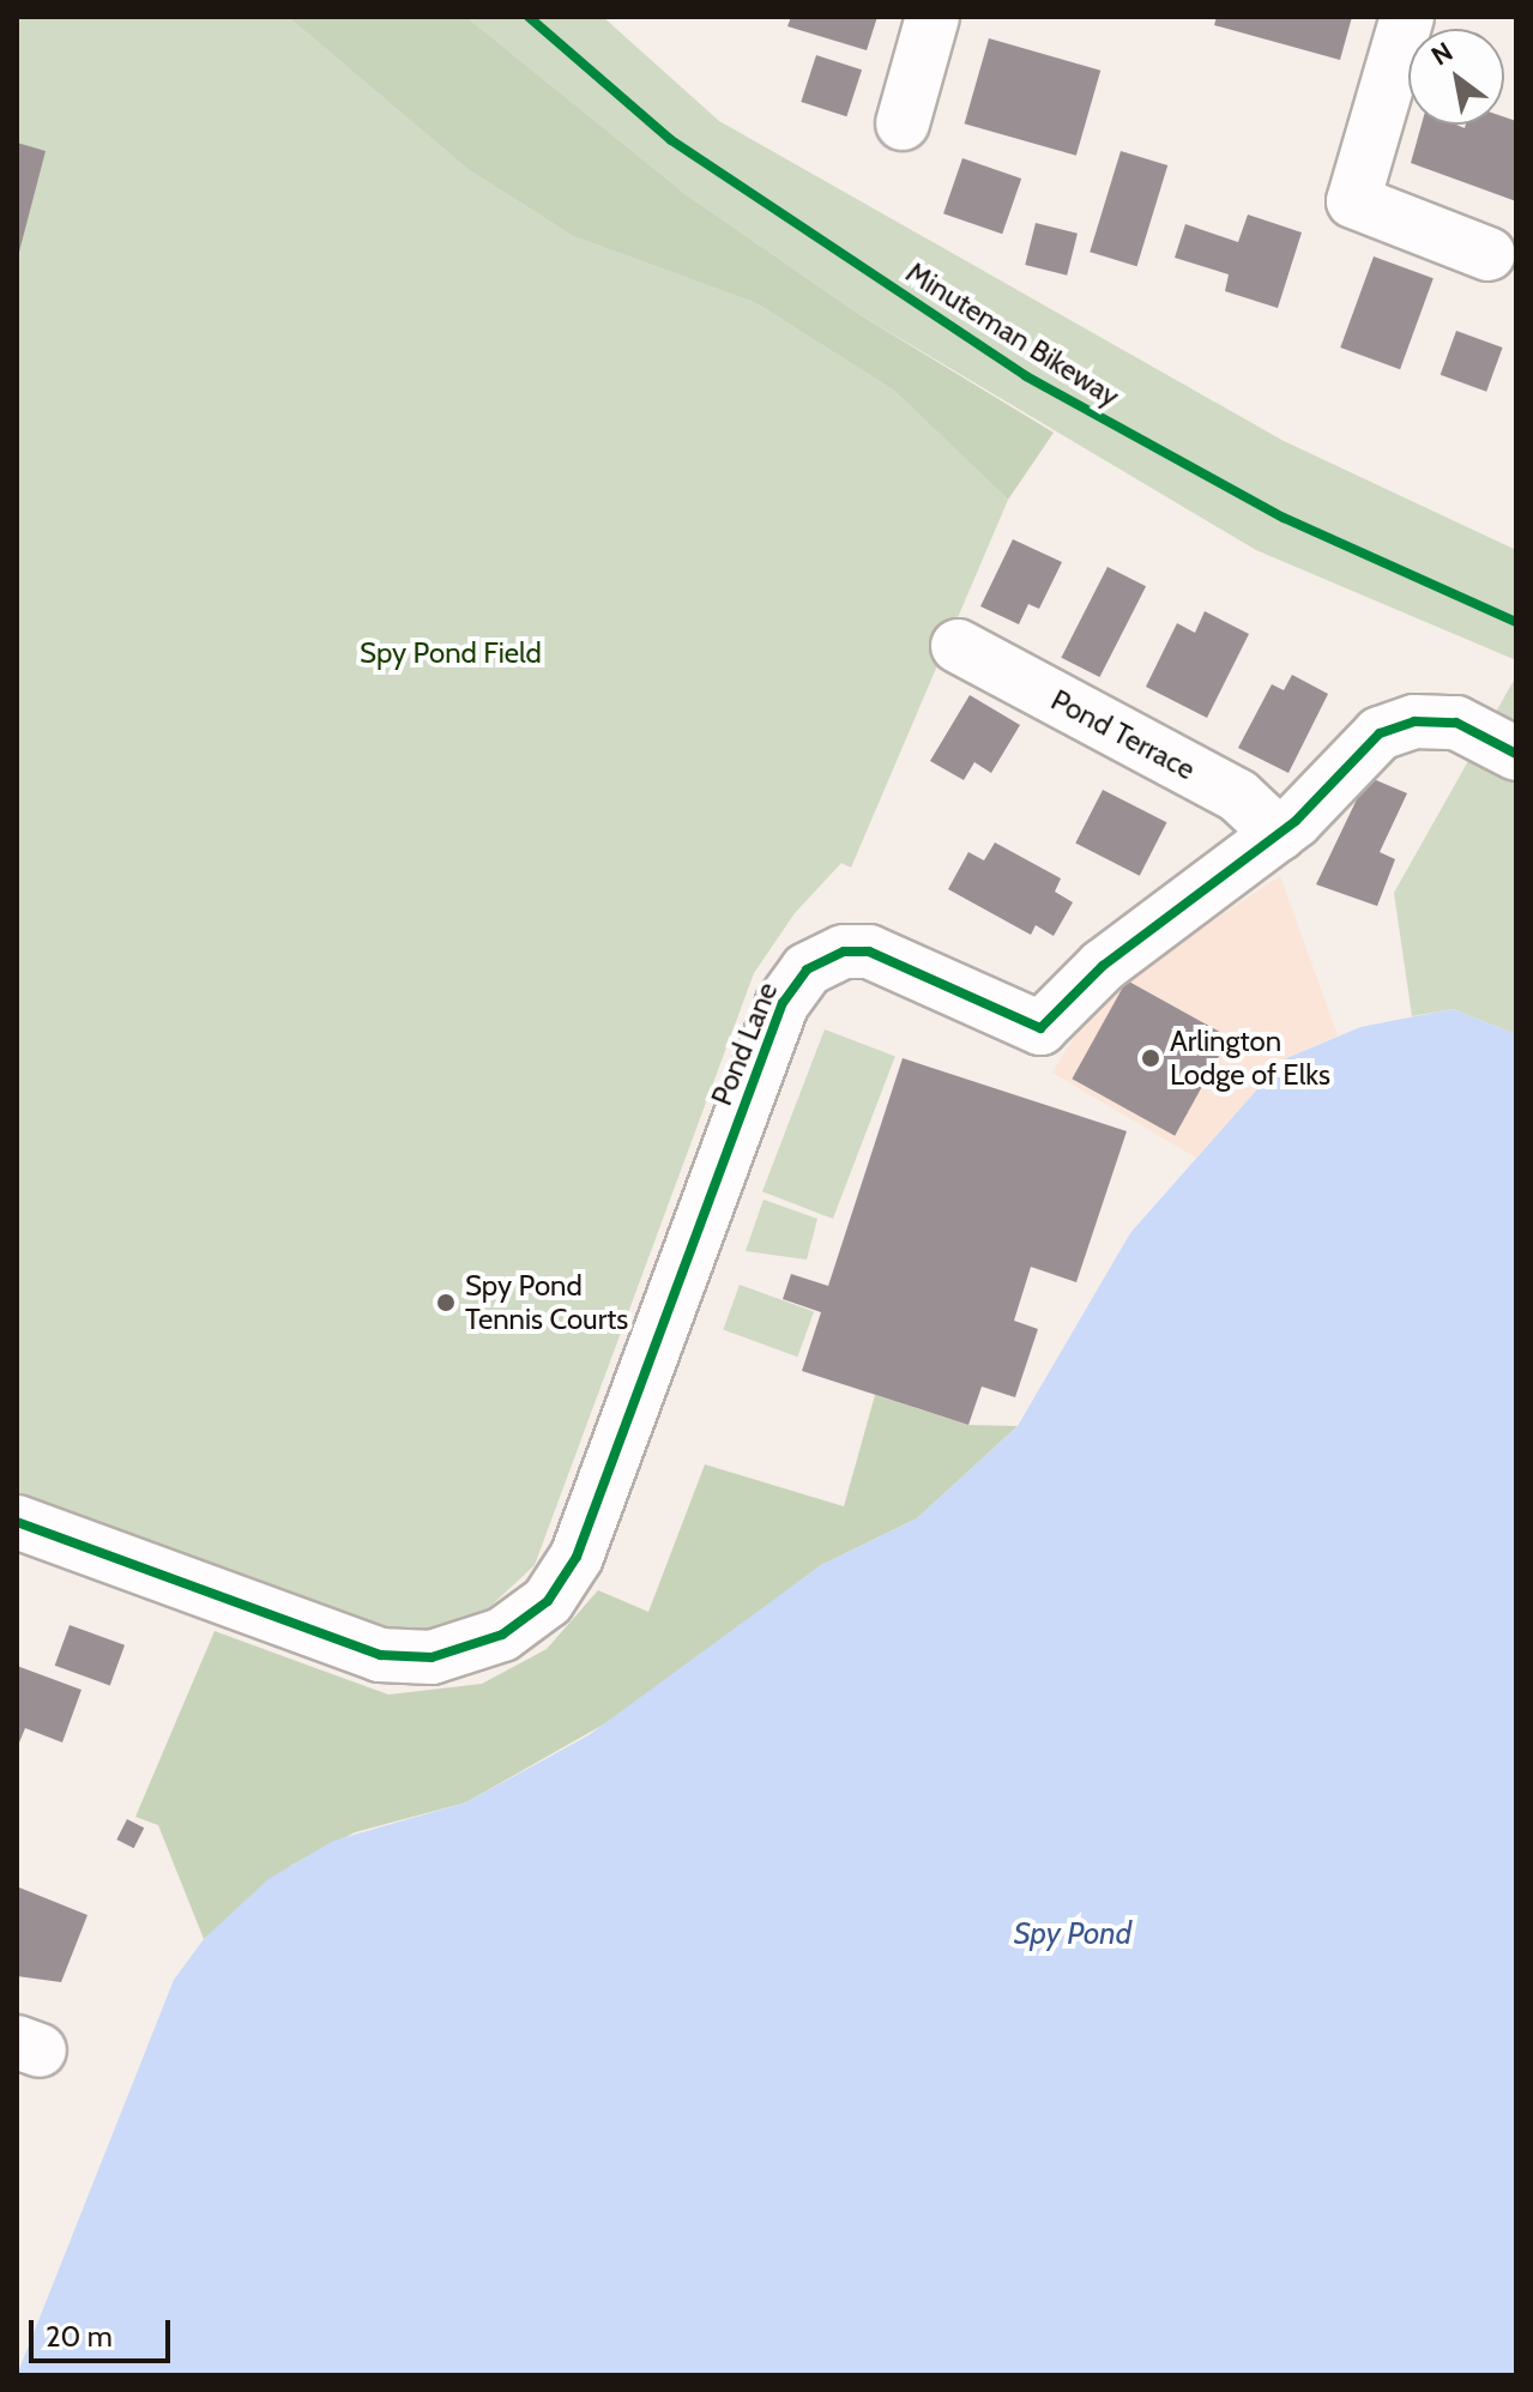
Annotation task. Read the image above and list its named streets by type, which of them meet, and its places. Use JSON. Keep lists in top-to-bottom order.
{
  "streets": {
    "street": ["Pond Terrace", "Pond Lane"],
    "cycle path": ["Minuteman Bikeway"]
  },
  "crossings": [
    ["Pond Terrace", "Pond Lane"]
  ],
  "water": ["Spy Pond"],
  "parks": ["Spy Pond Field"],
  "places": ["Arlington Lodge of Elks", "Spy Pond Tennis Courts"],
  "scale_bar": "20 m",
  "north": "top left"
}
